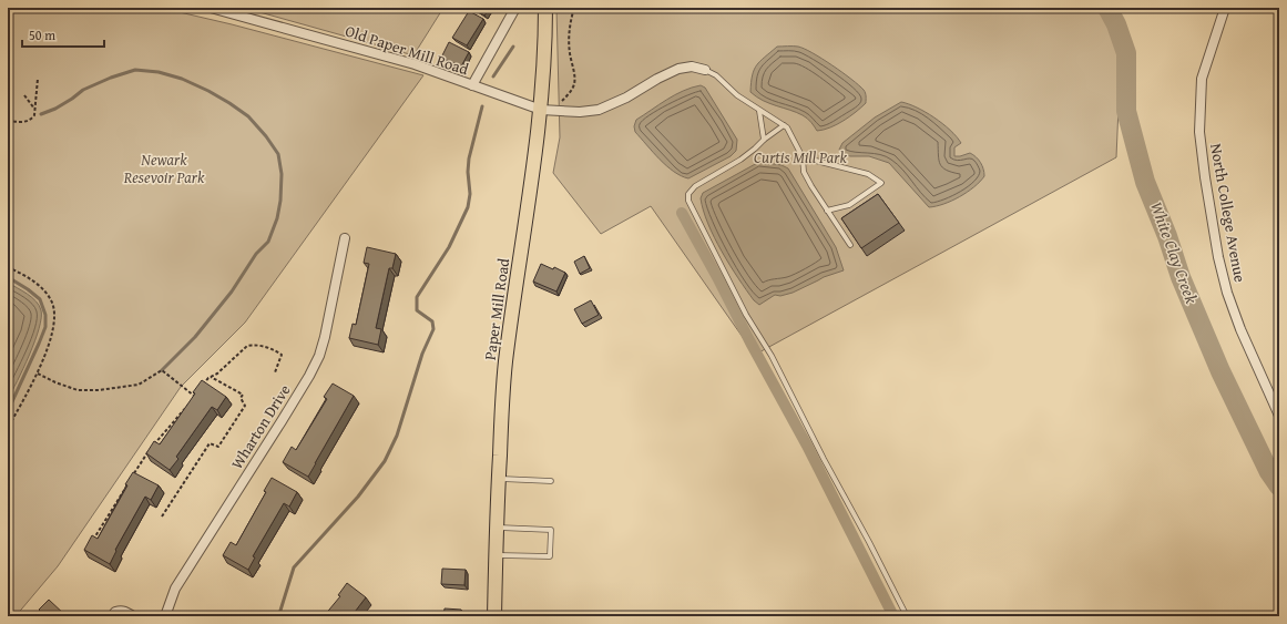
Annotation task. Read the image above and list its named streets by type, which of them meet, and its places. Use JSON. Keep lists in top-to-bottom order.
{
  "streets": {
    "main road": ["Paper Mill Road"],
    "street": ["Old Paper Mill Road", "North College Avenue", "Wharton Drive"]
  },
  "crossings": [
    ["Old Paper Mill Road", "Paper Mill Road"]
  ],
  "water": ["White Clay Creek"],
  "parks": ["Curtis Mill Park", "Newark Resevoir Park"],
  "scale_bar": "50 m"
}
